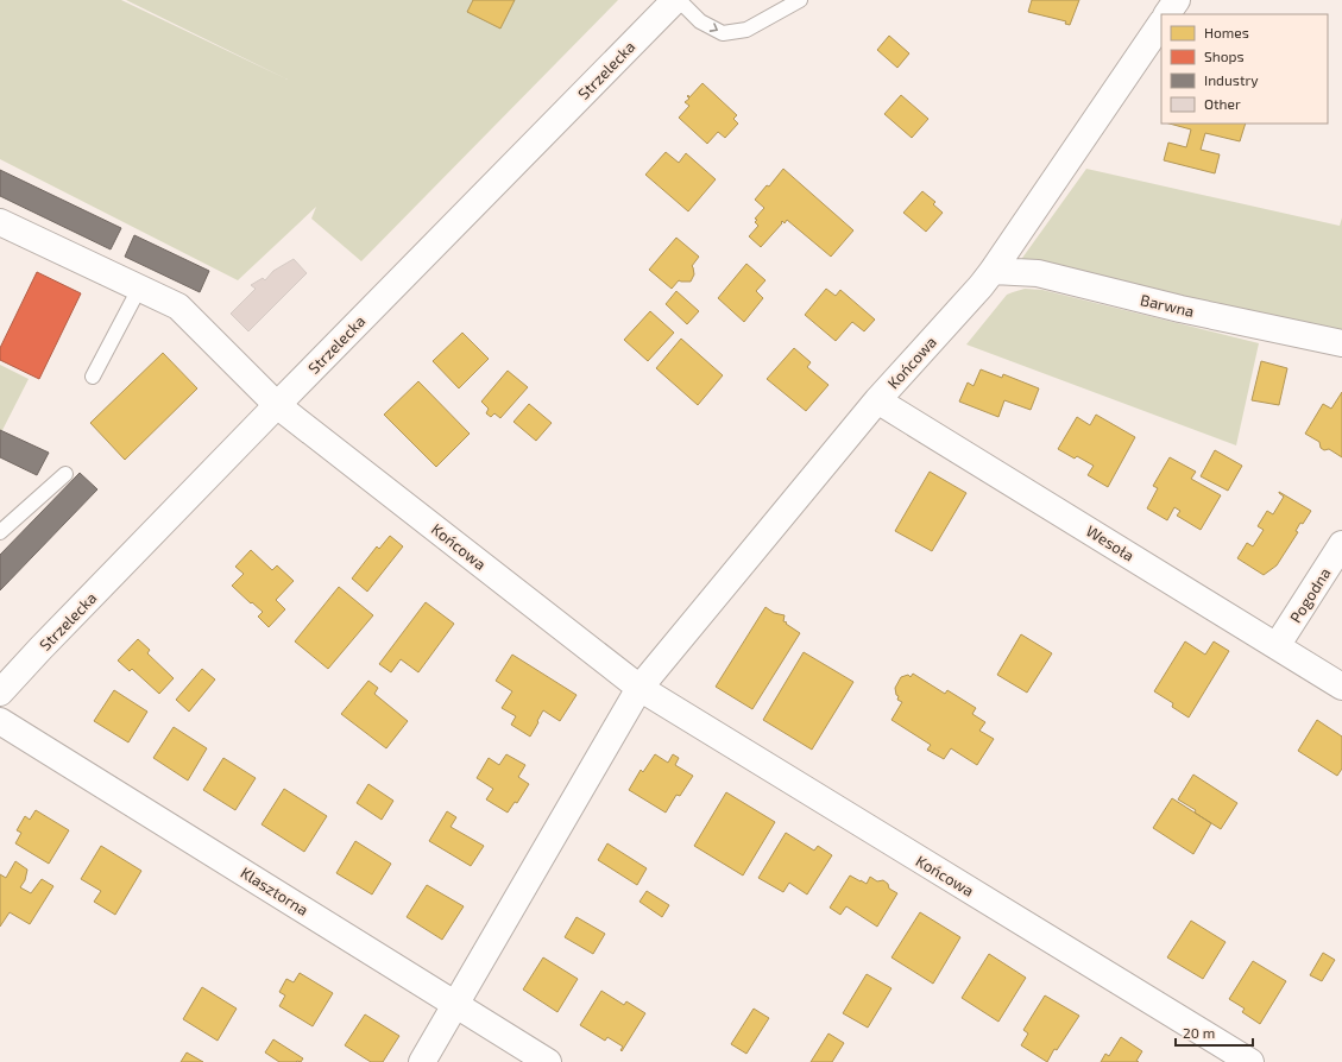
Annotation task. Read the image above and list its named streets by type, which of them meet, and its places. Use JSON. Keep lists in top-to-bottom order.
{
  "streets": {
    "street": [
      "Strzelecka",
      "Barwna",
      "Końcowa",
      "Wesoła",
      "Pogodna",
      "Klasztorna"
    ]
  },
  "crossings": [
    ["Strzelecka", "Końcowa"],
    ["Barwna", "Końcowa"],
    ["Końcowa", "Wesoła"],
    ["Wesoła", "Pogodna"]
  ],
  "legend": [
    "Homes",
    "Shops",
    "Industry",
    "Other"
  ],
  "scale_bar": "20 m"
}
